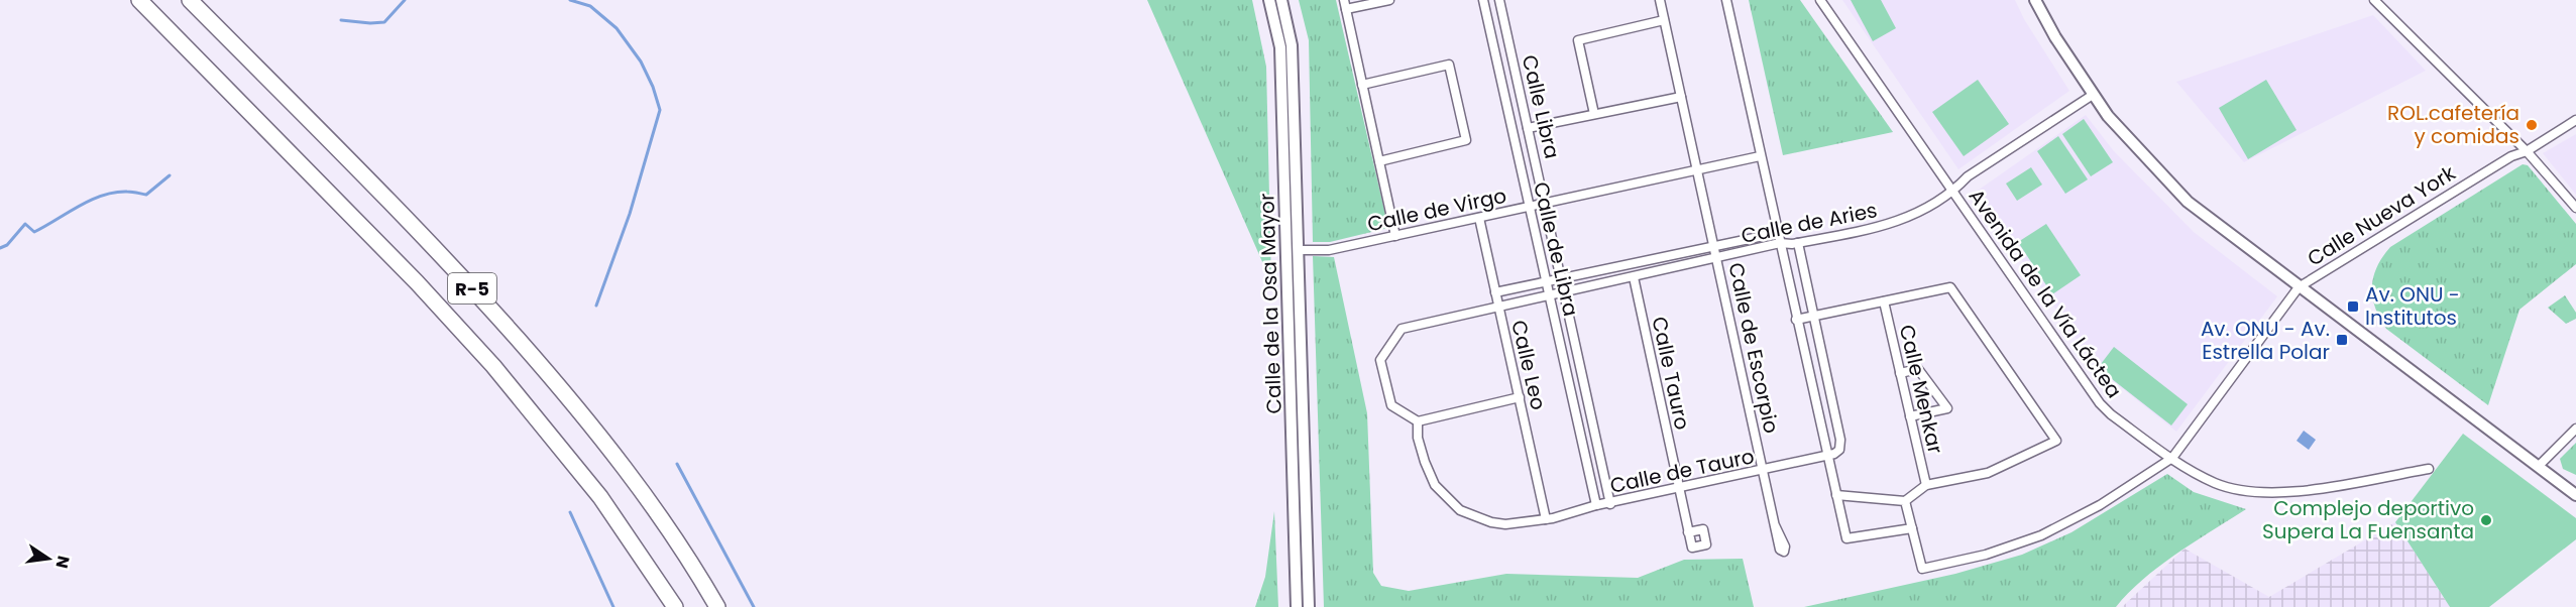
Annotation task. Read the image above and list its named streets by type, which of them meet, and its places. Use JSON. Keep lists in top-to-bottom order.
{
  "streets": {
    "highway": ["R-5"],
    "street": [
      "Calle Libra",
      "Calle de Virgo",
      "Calle Nueva York",
      "Calle de Aries",
      "Calle de Libra",
      "Avenida de la Vía Láctea",
      "Calle de la Osa Mayor",
      "Calle de Escorpio",
      "Calle Leo",
      "Calle Tauro",
      "Calle Menkar",
      "Calle de Tauro"
    ]
  },
  "crossings": [
    ["Calle Libra", "Calle de Virgo"],
    ["Calle Libra", "Calle de Aries"],
    ["Calle Libra", "Calle de Tauro"],
    ["Calle de Virgo", "Calle de Libra"],
    ["Calle de Virgo", "Calle de la Osa Mayor"],
    ["Calle de Virgo", "Calle de Escorpio"],
    ["Calle de Virgo", "Calle Leo"],
    ["Calle de Aries", "Calle de Libra"],
    ["Calle de Aries", "Avenida de la Vía Láctea"],
    ["Calle de Aries", "Calle de Escorpio"],
    ["Calle de Aries", "Calle Leo"],
    ["Calle de Aries", "Calle Tauro"],
    ["Calle de Libra", "Calle de Tauro"],
    ["Calle de Escorpio", "Calle de Tauro"],
    ["Calle Leo", "Calle de Tauro"],
    ["Calle Tauro", "Calle de Tauro"]
  ],
  "places": {
    "other": ["ROL.cafetería y comidas", "Complejo deportivo Supera La Fuensanta"],
    "transit": ["Av. ONU - Institutos", "Av. ONU - Av. Estrella Polar"]
  },
  "north": "right"
}
